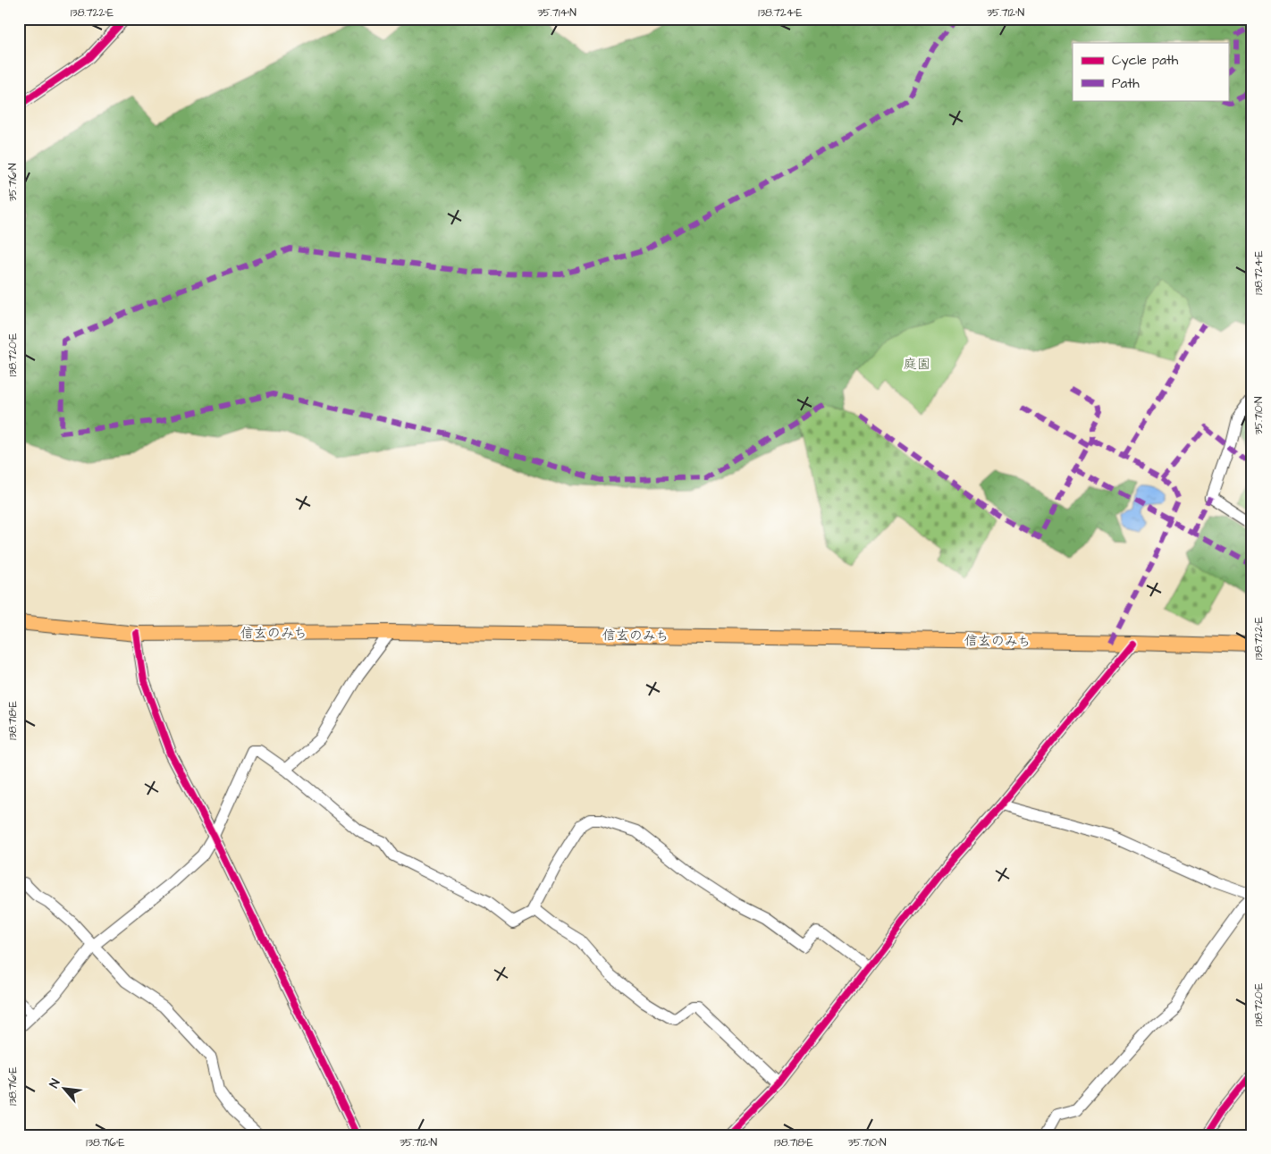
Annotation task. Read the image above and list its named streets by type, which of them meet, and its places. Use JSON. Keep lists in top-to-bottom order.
{
  "streets": {
    "main road": ["信玄のみち"]
  },
  "parks": ["庭園"],
  "legend": ["Cycle path", "Path"],
  "north": "top left",
  "coordinates": [
    "138.722°E",
    "35.714°N",
    "138.724°E",
    "35.712°N",
    "35.716°N",
    "138.720°E",
    "35.710°N",
    "138.718°E",
    "138.716°E"
  ]
}
